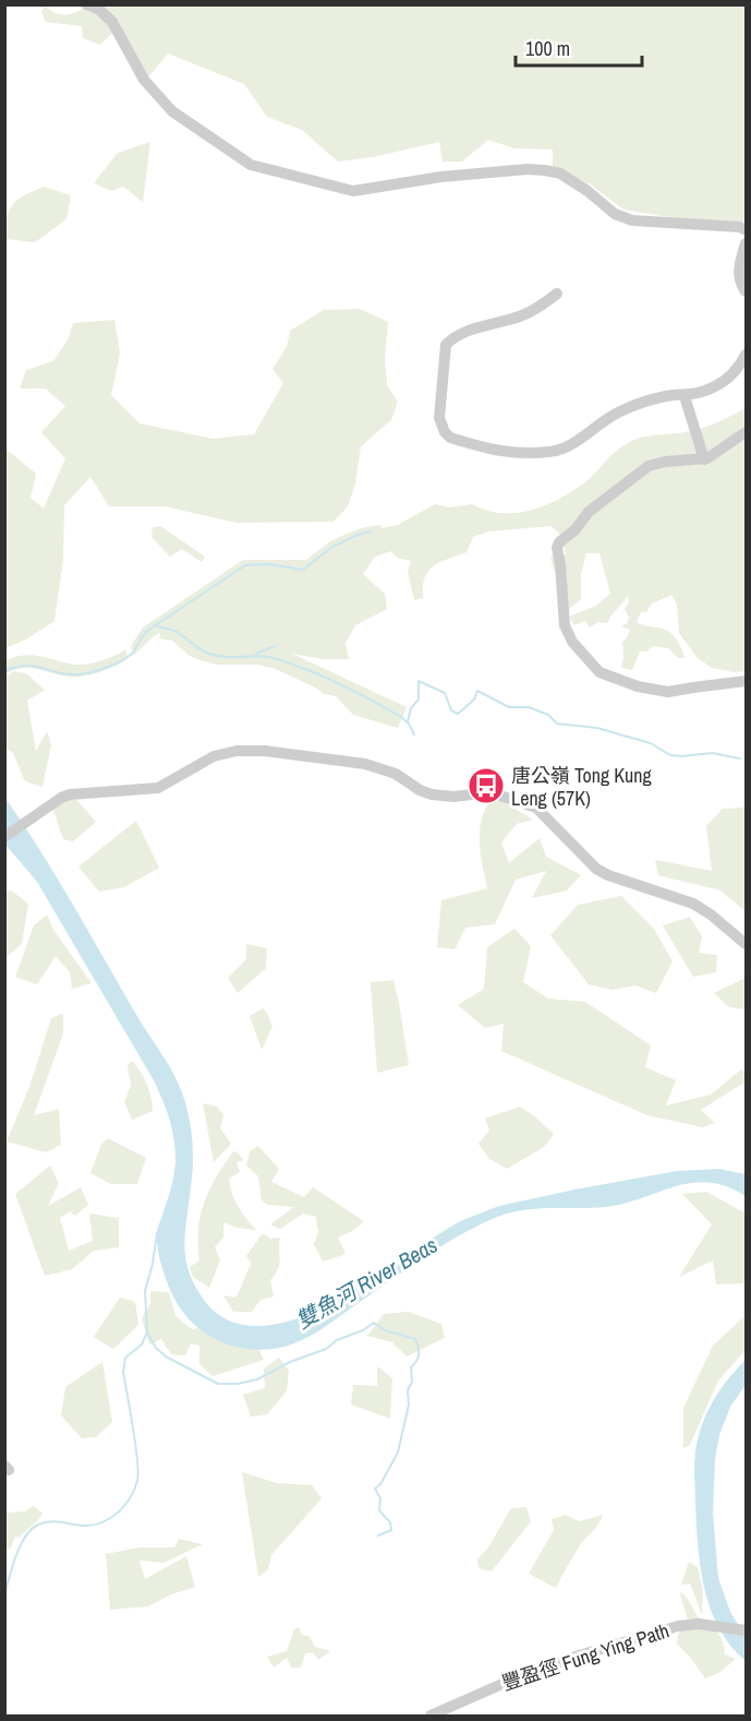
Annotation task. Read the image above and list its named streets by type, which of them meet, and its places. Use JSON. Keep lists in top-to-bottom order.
{
  "streets": {
    "street": ["豐盈徑 Fung Ying Path"]
  },
  "water": ["雙魚河 River Beas"],
  "places": {
    "bus stop": ["唐公嶺 Tong Kung Leng (57K)"]
  },
  "scale_bar": "100 m"
}
